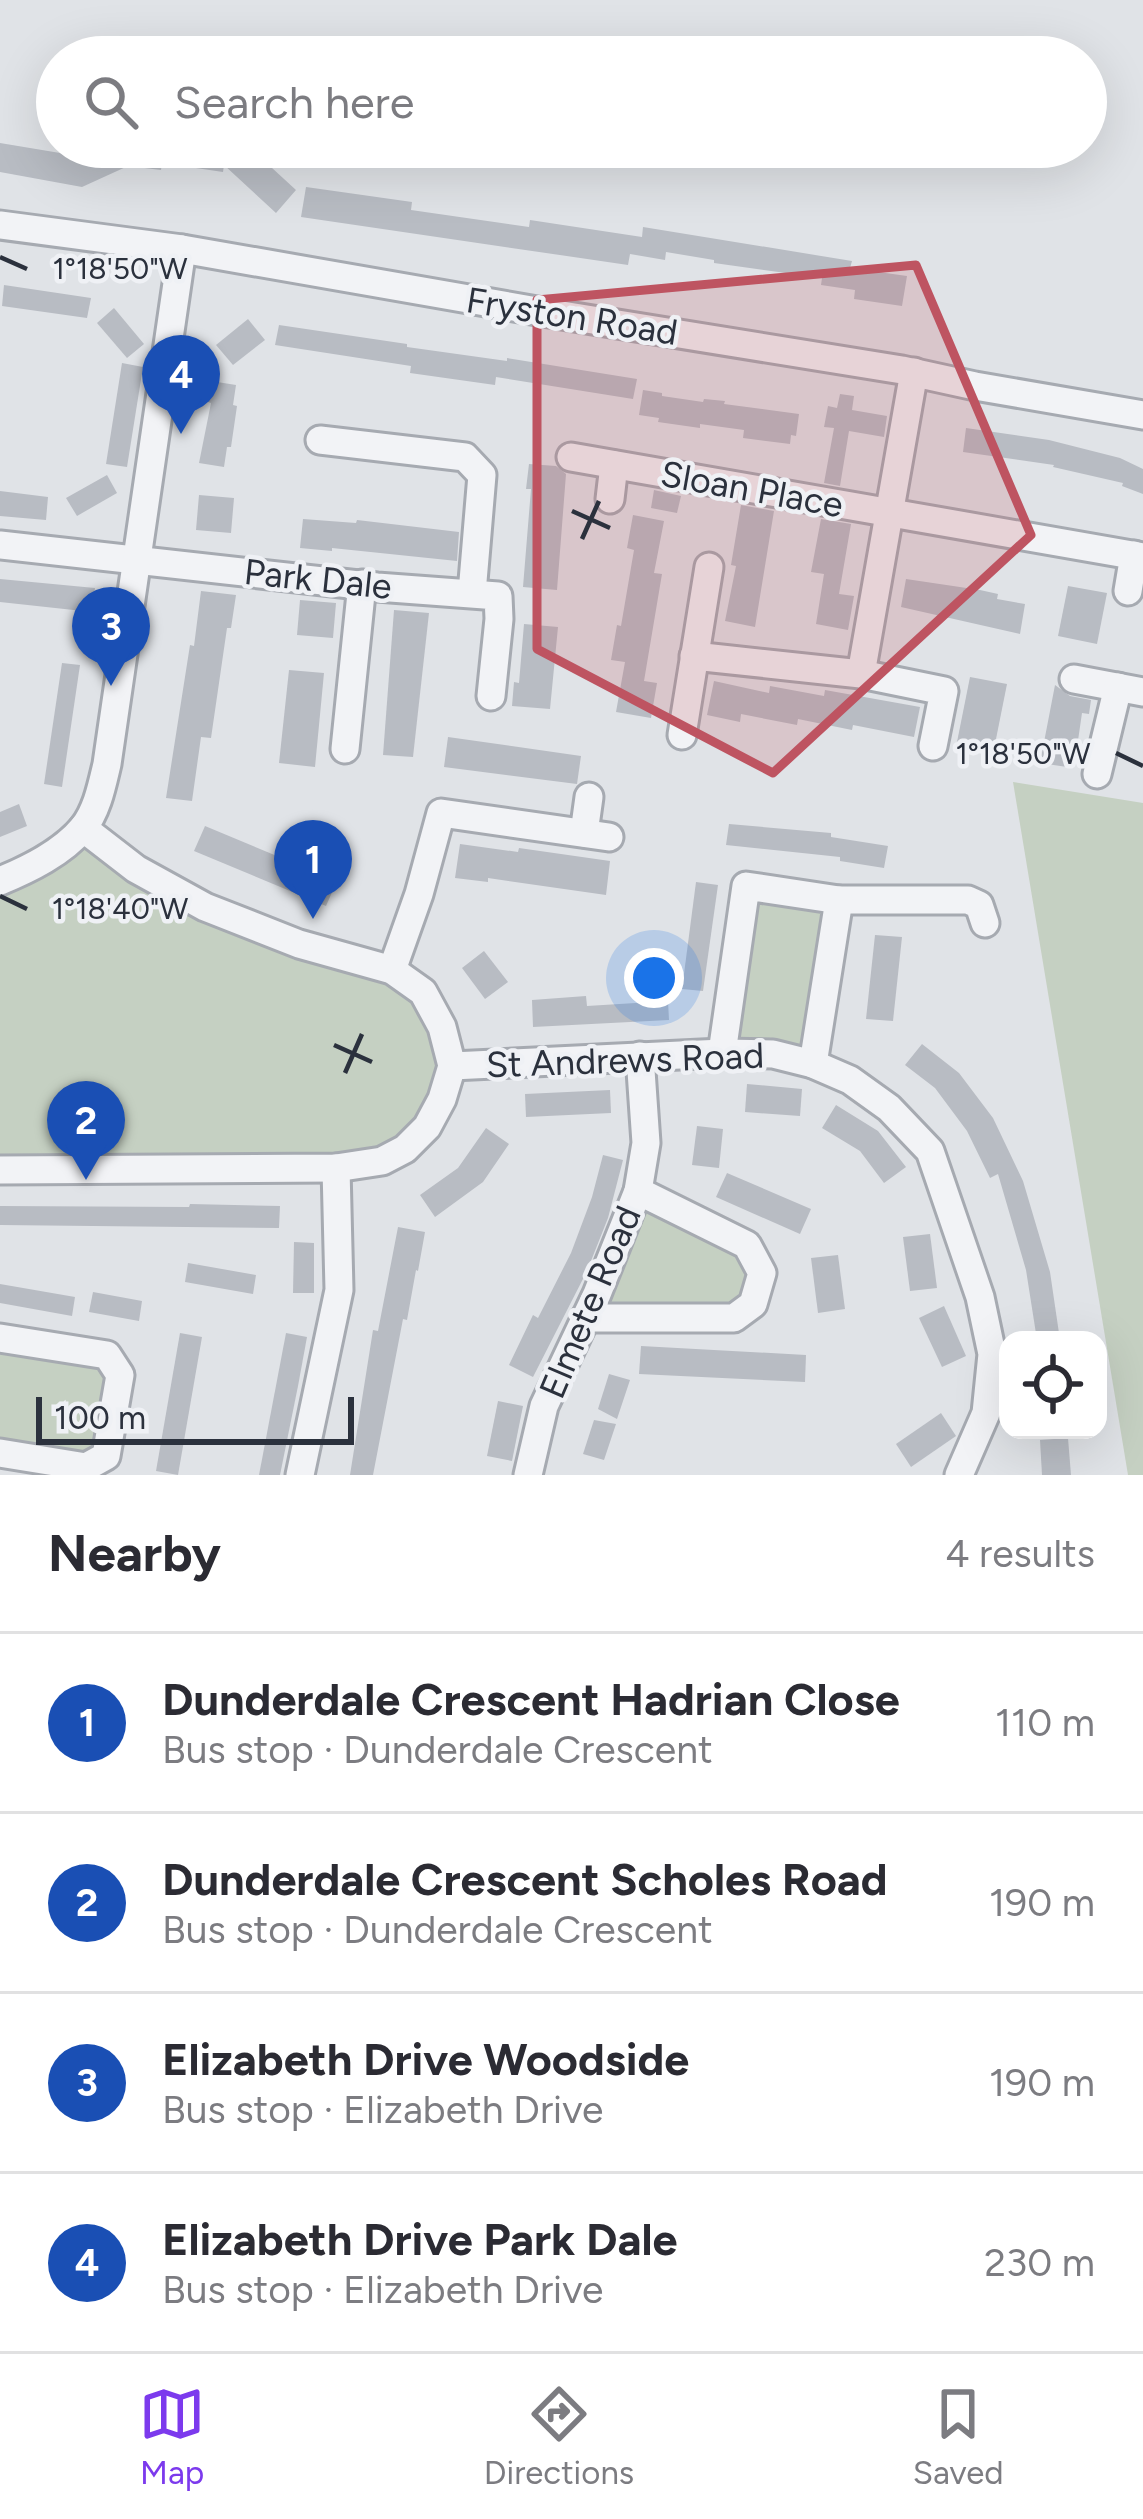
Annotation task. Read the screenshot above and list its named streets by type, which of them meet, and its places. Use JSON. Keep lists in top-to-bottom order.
{
  "streets": {
    "street": [
      "Fryston Road",
      "Sloan Place",
      "Park Dale",
      "St Andrews Road",
      "Elmete Road"
    ]
  },
  "crossings": [
    ["Fryston Road", "Sloan Place"],
    ["St Andrews Road", "Elmete Road"]
  ],
  "scale_bar": "100 m",
  "page": {
    "search": "Search here",
    "pins": [
      "4",
      "3",
      "1",
      "2"
    ],
    "scale": "100 m",
    "heading": ["Nearby", "4 results"],
    "list": [
      {
        "mark": "1",
        "name": "Dunderdale Crescent Hadrian Close",
        "note": "Bus stop · Dunderdale Crescent",
        "value": "110 m"
      },
      {
        "mark": "2",
        "name": "Dunderdale Crescent Scholes Road",
        "note": "Bus stop · Dunderdale Crescent",
        "value": "190 m"
      },
      {
        "mark": "3",
        "name": "Elizabeth Drive Woodside",
        "note": "Bus stop · Elizabeth Drive",
        "value": "190 m"
      },
      {
        "mark": "4",
        "name": "Elizabeth Drive Park Dale",
        "note": "Bus stop · Elizabeth Drive",
        "value": "230 m"
      }
    ],
    "nav": ["Map", "Directions", "Saved"]
  },
  "coordinates": ["1°18'50\"W", "1°18'40\"W"]
}
